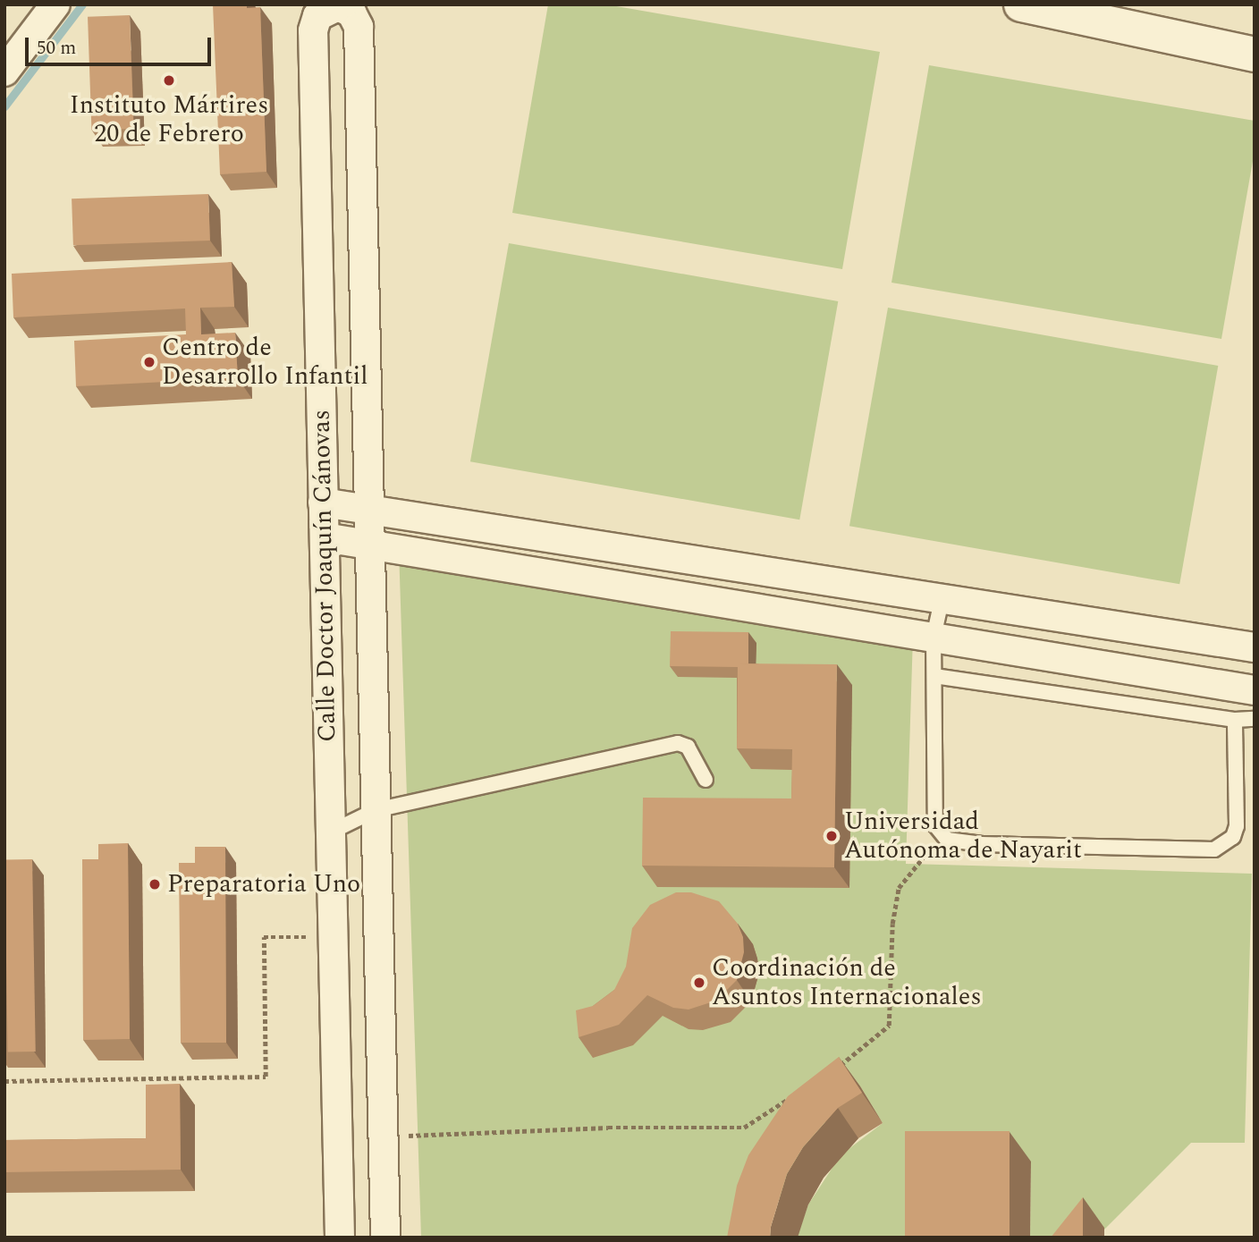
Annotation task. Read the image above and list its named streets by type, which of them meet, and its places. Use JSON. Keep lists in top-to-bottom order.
{
  "streets": {
    "street": ["Calle Doctor Joaquín Cánovas"]
  },
  "places": [
    "Instituto Mártires 20 de Febrero",
    "Centro de Desarrollo Infantil",
    "Universidad Autónoma de Nayarit",
    "Preparatoria Uno",
    "Coordinación de Asuntos Internacionales"
  ],
  "scale_bar": "50 m"
}
